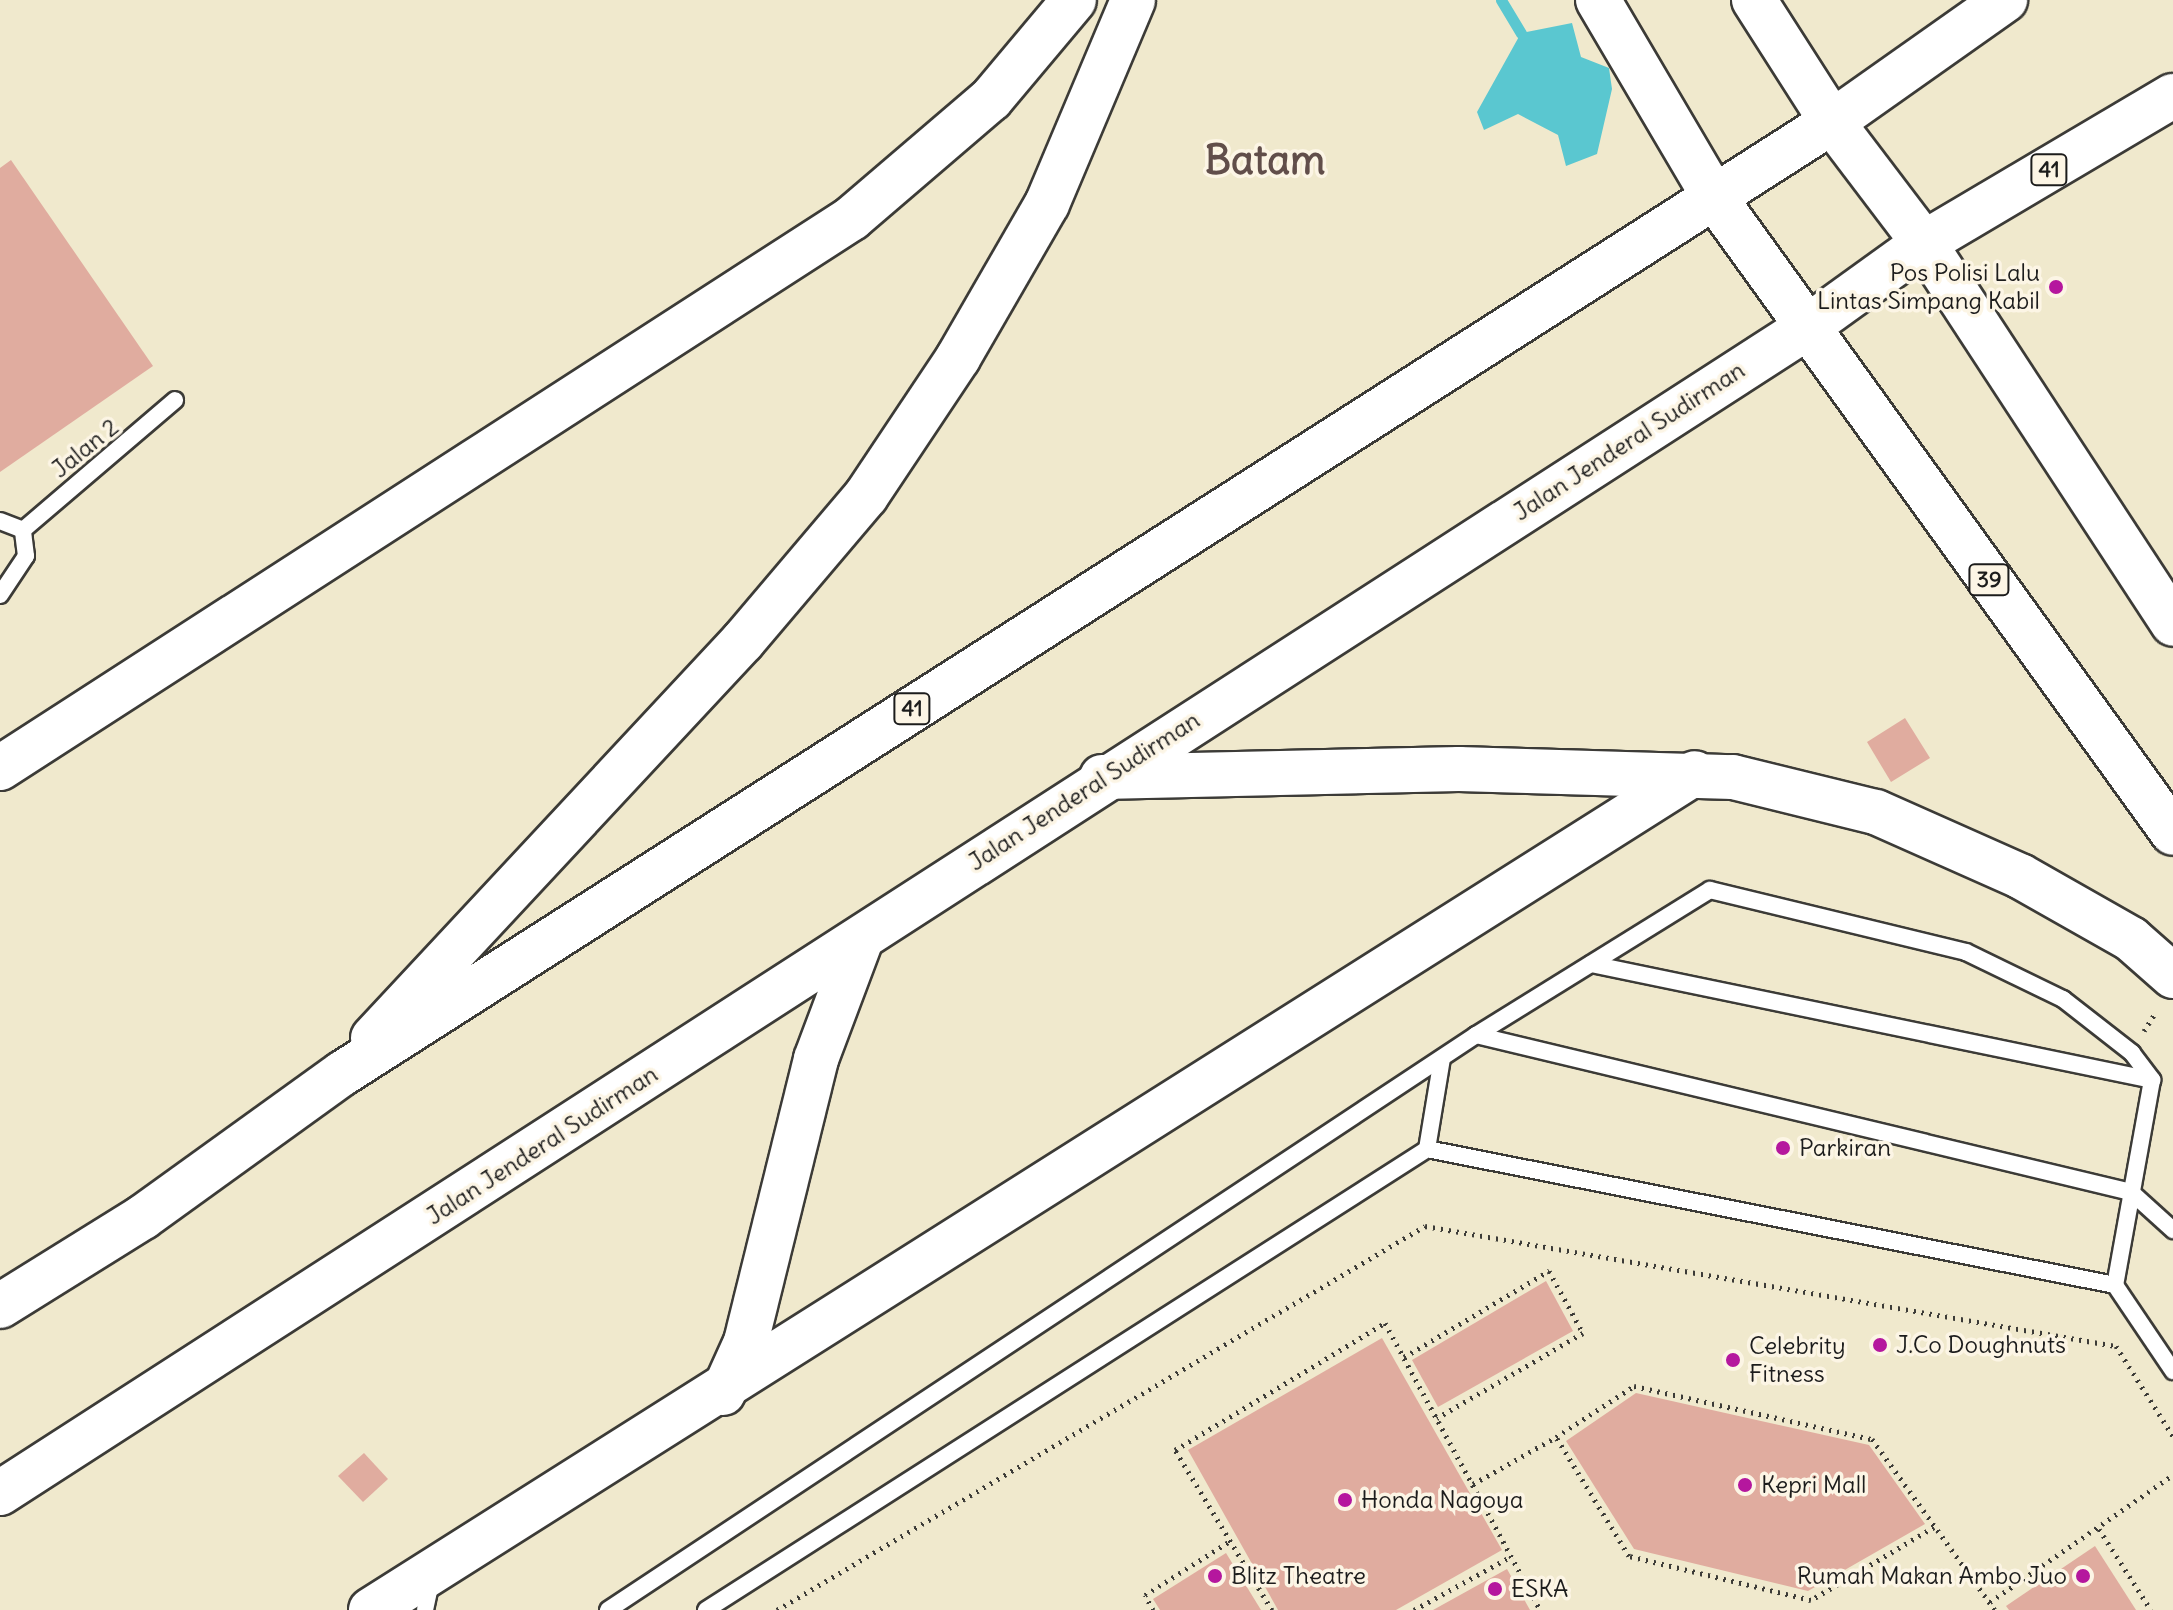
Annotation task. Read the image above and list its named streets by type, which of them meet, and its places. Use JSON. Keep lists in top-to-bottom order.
{
  "streets": {
    "main road": ["41", "Jalan Jenderal Sudirman", "39"],
    "lane": ["Jalan 2"]
  },
  "crossings": [
    ["41", "39"],
    ["Jalan Jenderal Sudirman", "39"]
  ],
  "districts": ["Batam"],
  "places": [
    "Pos Polisi Lalu Lintas Simpang Kabil",
    "Parkiran",
    "J.Co Doughnuts",
    "Celebrity Fitness",
    "Kepri Mall",
    "Honda Nagoya",
    "Blitz Theatre",
    "Rumah Makan Ambo Juo",
    "ESKA"
  ]
}
